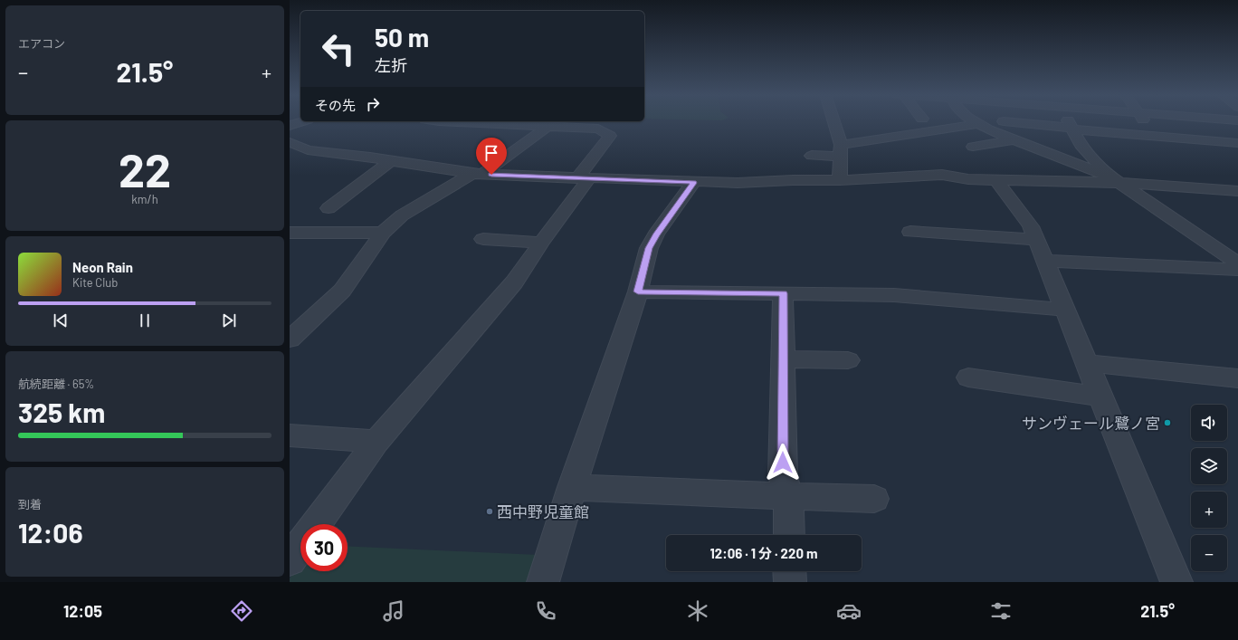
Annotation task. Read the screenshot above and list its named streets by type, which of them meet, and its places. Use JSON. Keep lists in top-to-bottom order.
{
  "places": ["サンヴェール鷺ノ宮", "西中野児童館"],
  "page": {
    "tile": [
      "エアコン",
      ["22", "km/h"],
      ["航続距離 · 65%", "325 km"],
      ["到着", "12:06"]
    ],
    "turn": ["50 m", "左折"],
    "heat": ["−", "21.5°", "+"],
    "then": "その先",
    "song": ["Neon Rain", "Kite Club"],
    "map_buttons": ["+", "−"],
    "limit": "30",
    "trip": "12:06 · 1 分 · 220 m",
    "tabs": ["12:05", "21.5°"]
  }
}
